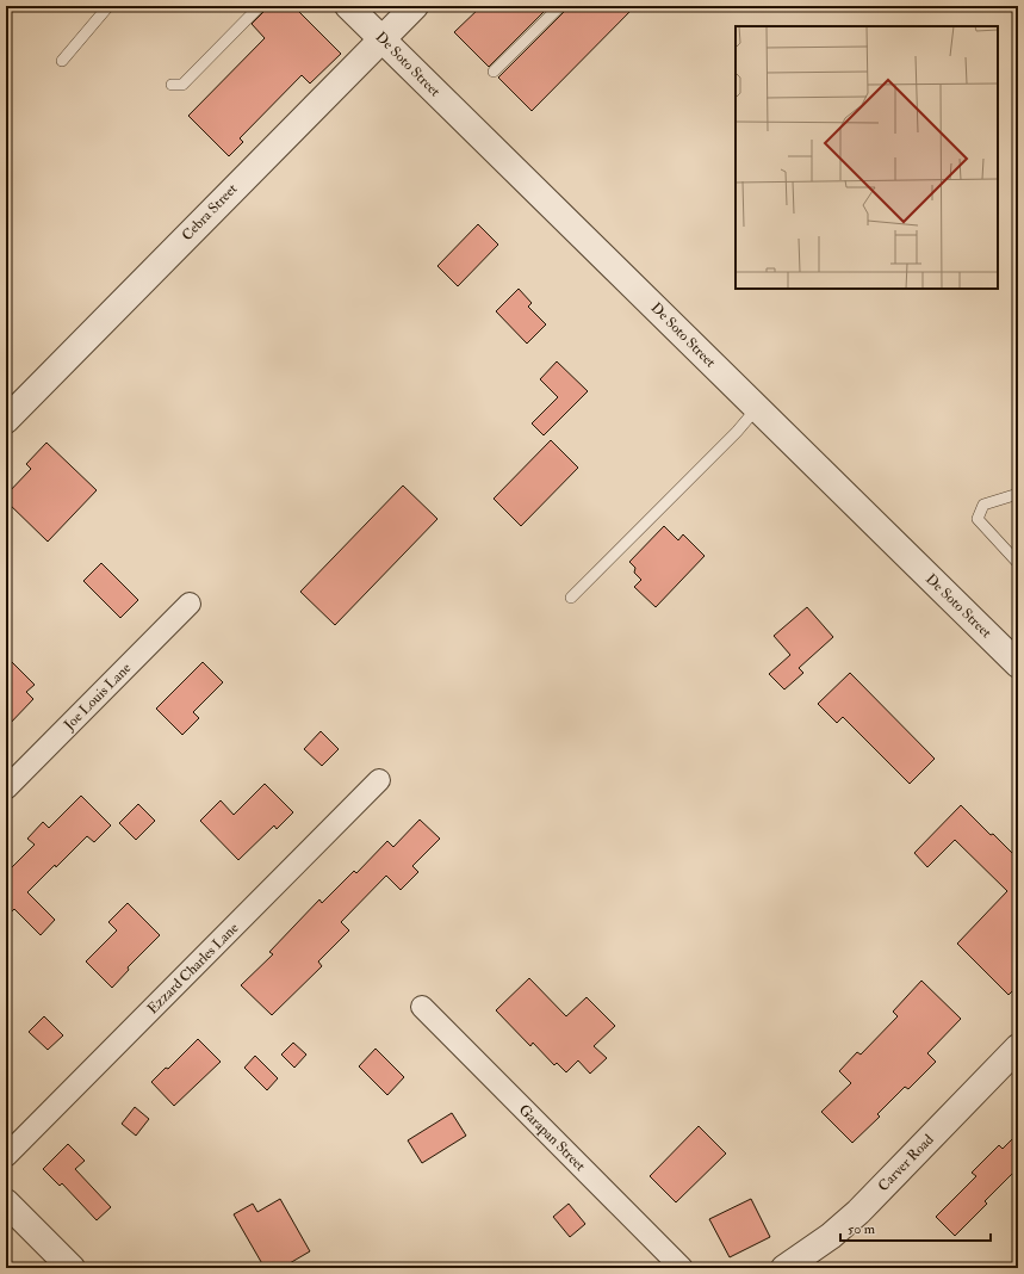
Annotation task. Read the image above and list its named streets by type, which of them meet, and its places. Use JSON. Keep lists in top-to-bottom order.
{
  "streets": {
    "street": [
      "De Soto Street",
      "Cebra Street",
      "Joe Louis Lane",
      "Ezzard Charles Lane",
      "Garapan Street",
      "Carver Road"
    ]
  },
  "crossings": [
    ["De Soto Street", "Cebra Street"]
  ],
  "scale_bar": "50 m"
}
